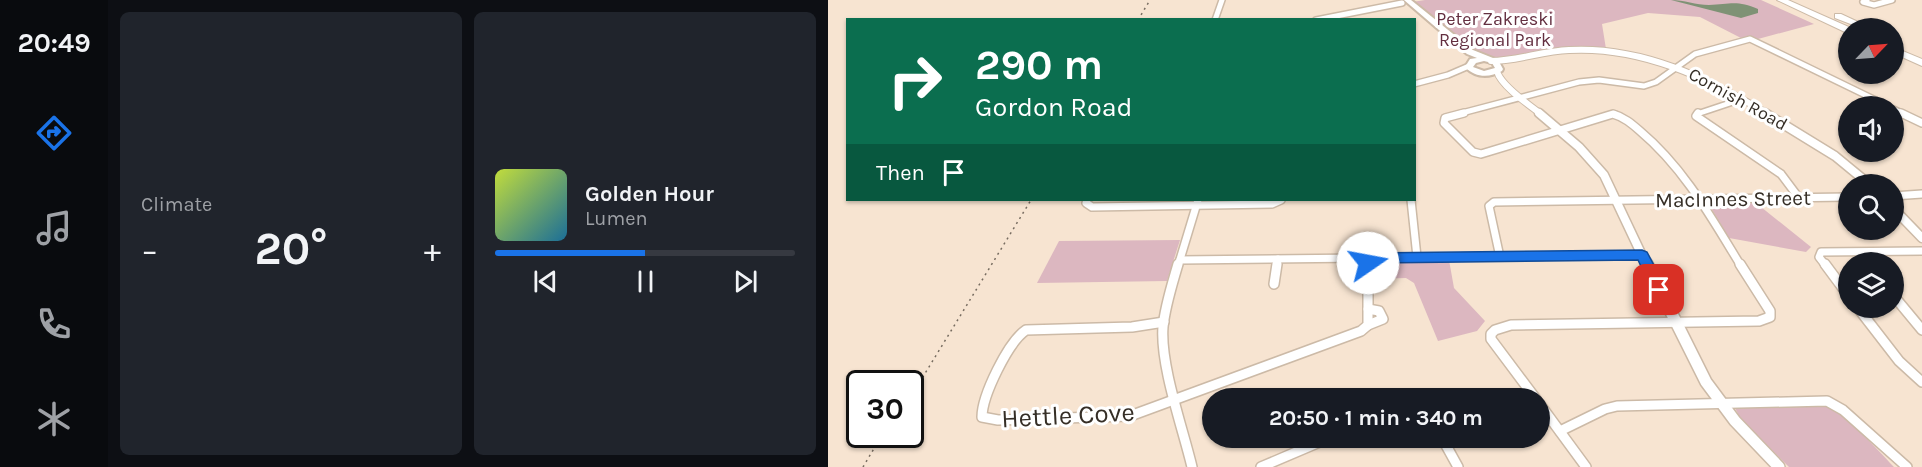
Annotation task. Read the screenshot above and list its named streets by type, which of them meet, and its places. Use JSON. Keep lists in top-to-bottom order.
{
  "streets": {
    "street": ["Cornish Road", "MacInnes Street", "Hettle Cove"]
  },
  "parks": ["Peter Zakreski Regional Park"],
  "north": "top right",
  "page": {
    "tabs": "20:49",
    "tile": "Climate",
    "turn": ["290 m", "Gordon Road"],
    "then": "Then",
    "song": ["Golden Hour", "Lumen"],
    "heat": ["−", "20°", "+"],
    "limit": "30",
    "trip": "20:50 · 1 min · 340 m"
  }
}
